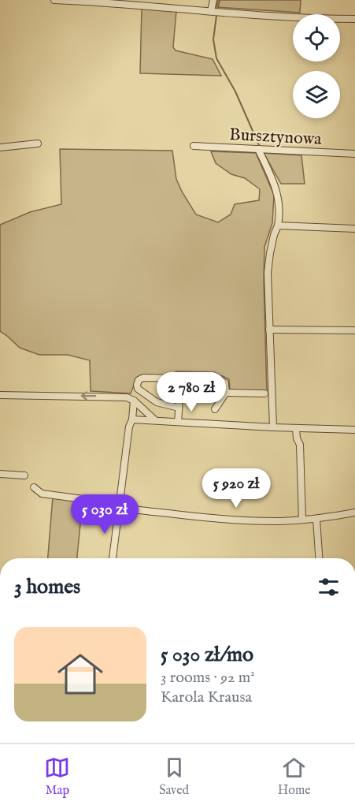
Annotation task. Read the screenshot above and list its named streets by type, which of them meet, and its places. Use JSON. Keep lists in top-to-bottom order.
{
  "streets": {
    "street": ["Bursztynowa"]
  },
  "page": {
    "price": ["2 780 zł", "5 920 zł", "5 030 zł"],
    "heading": "3 homes",
    "list": [
      {
        "name": "5 030 zł/mo",
        "note": "3 rooms · 92 m² · Karola Krausa"
      }
    ],
    "tabs": ["Map", "Saved", "Home"]
  }
}
